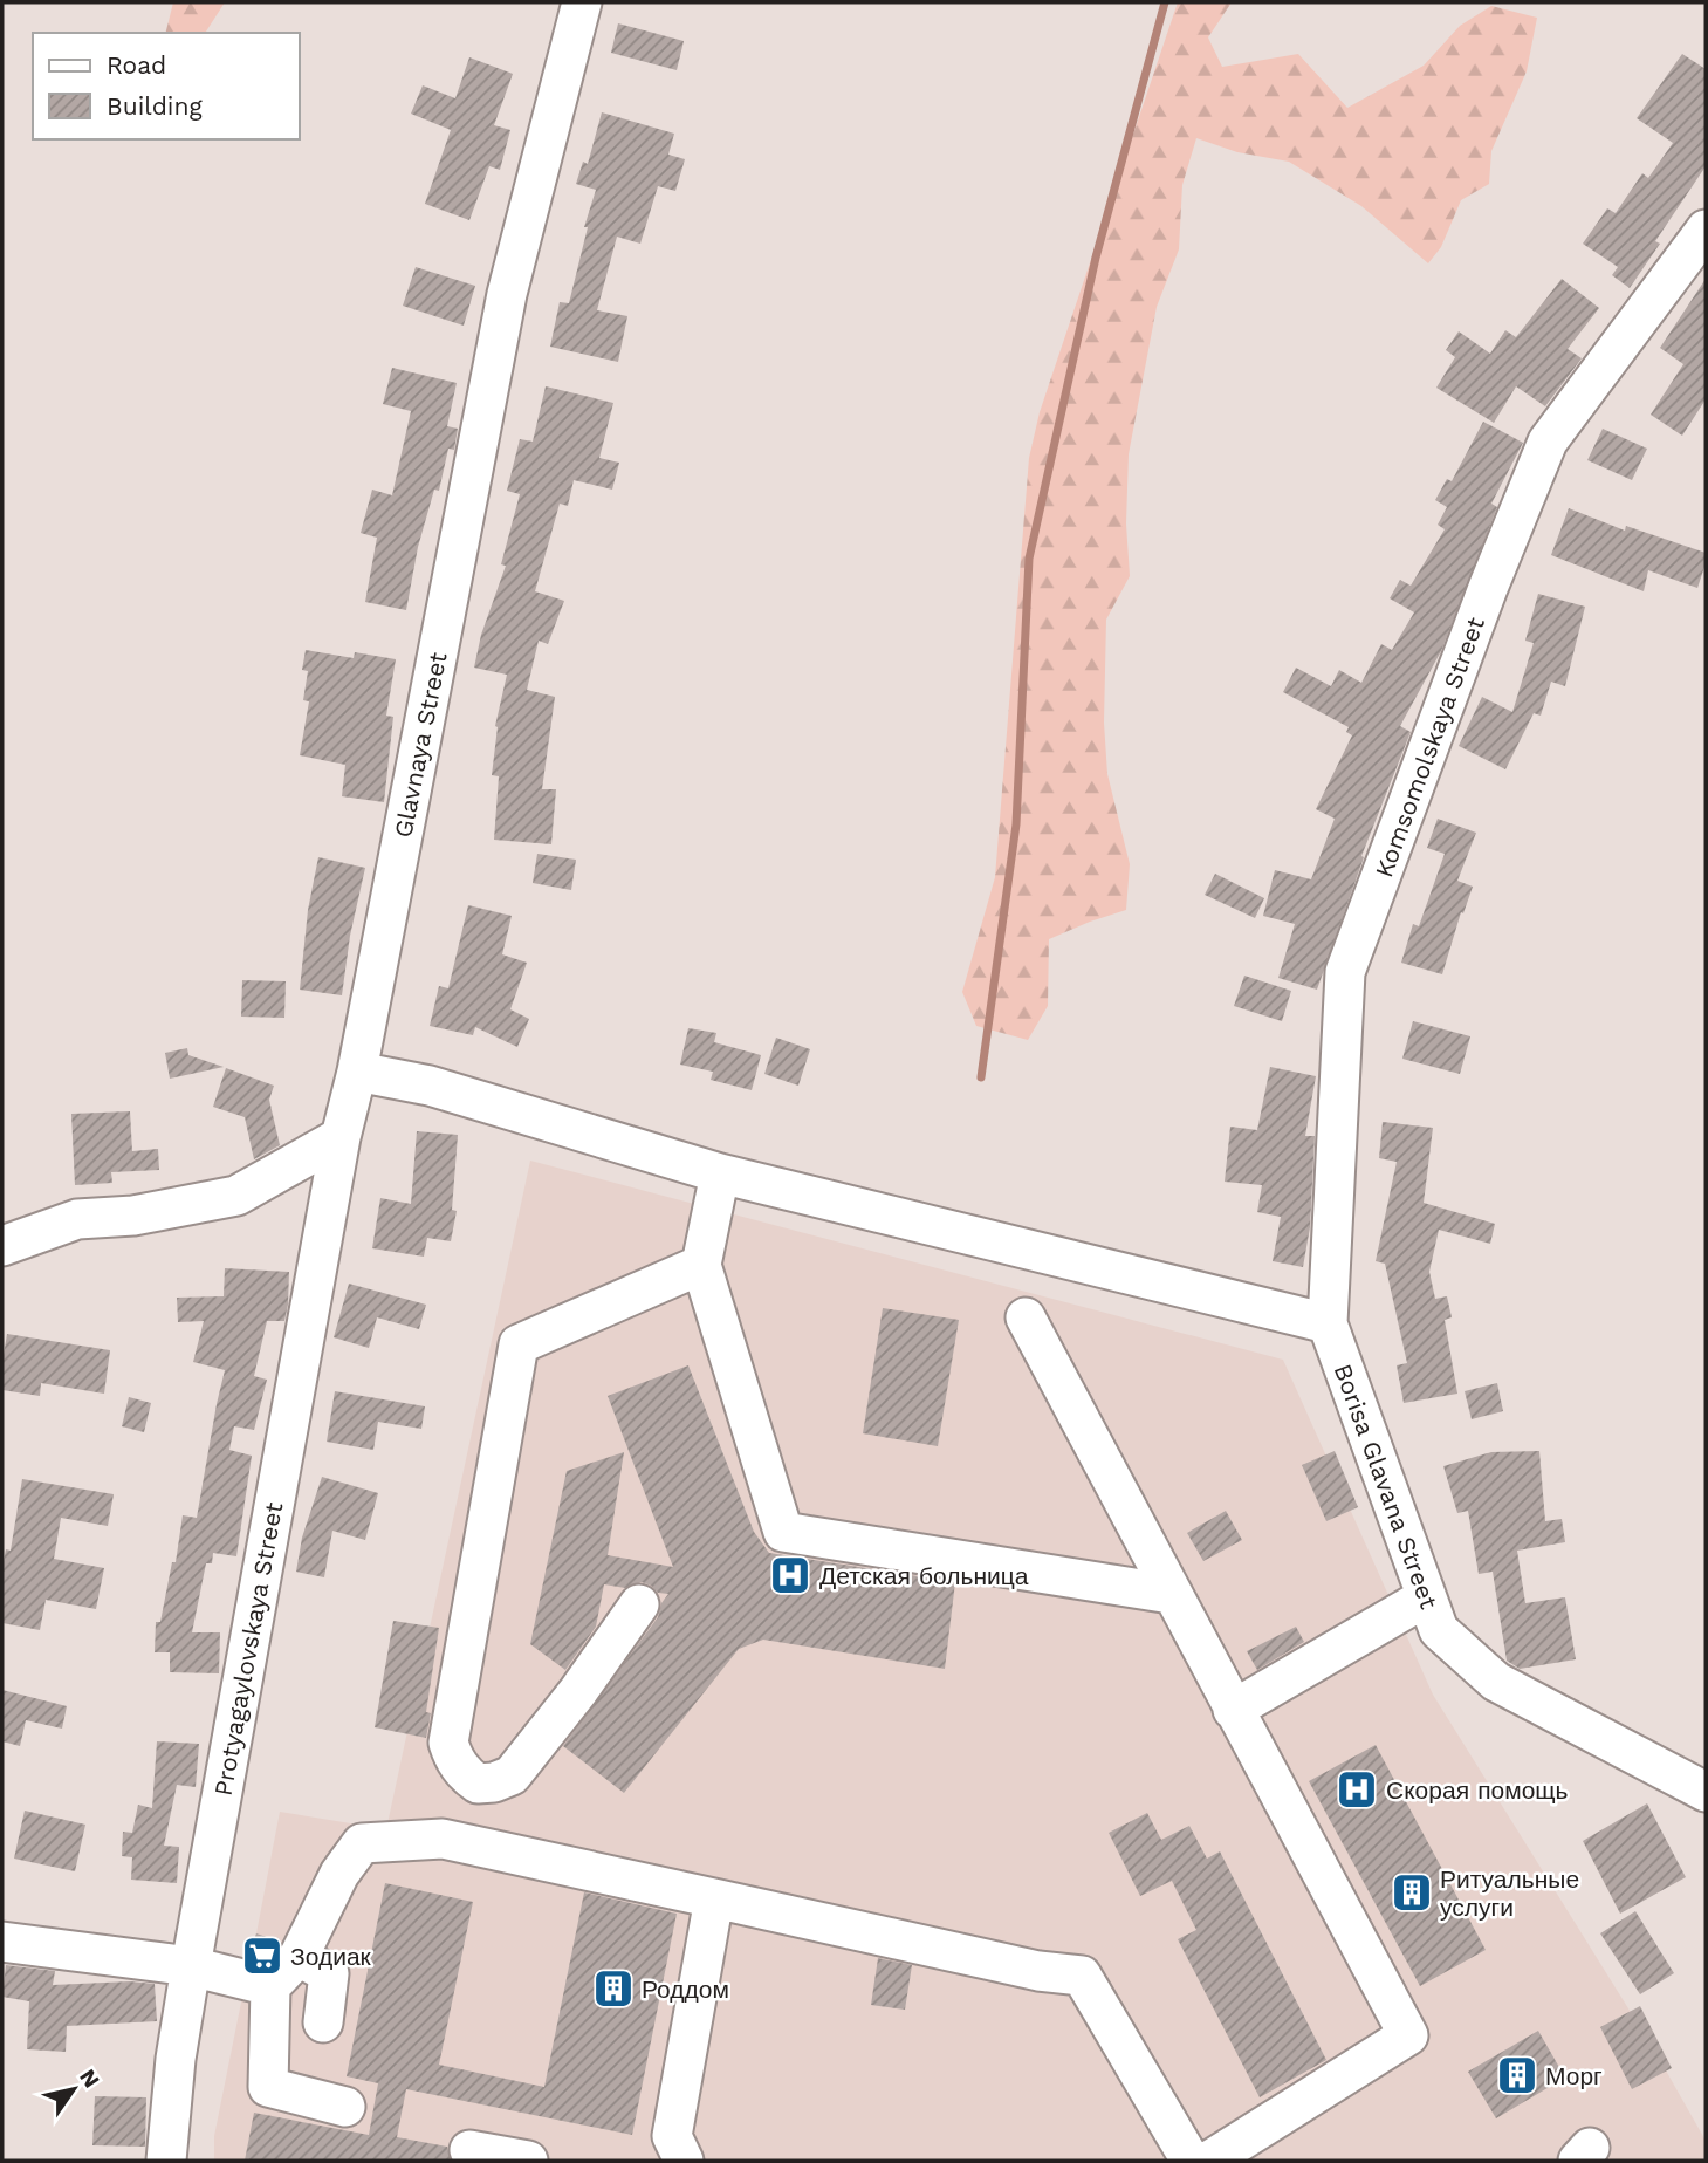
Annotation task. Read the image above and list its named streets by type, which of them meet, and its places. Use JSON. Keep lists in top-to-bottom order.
{
  "streets": {
    "street": [
      "Glavnaya Street",
      "Komsomolskaya Street",
      "Borisa Glavana Street",
      "Protyagaylovskaya Street"
    ]
  },
  "crossings": [
    ["Glavnaya Street", "Protyagaylovskaya Street"],
    ["Komsomolskaya Street", "Borisa Glavana Street"]
  ],
  "places": {
    "hospital": ["Детская больница", "Скорая помощь"],
    "building": ["Ритуальные услуги", "Роддом", "Морг"],
    "supermarket": ["Зодиак"]
  },
  "legend": ["Road", "Building"],
  "north": "top right"
}
